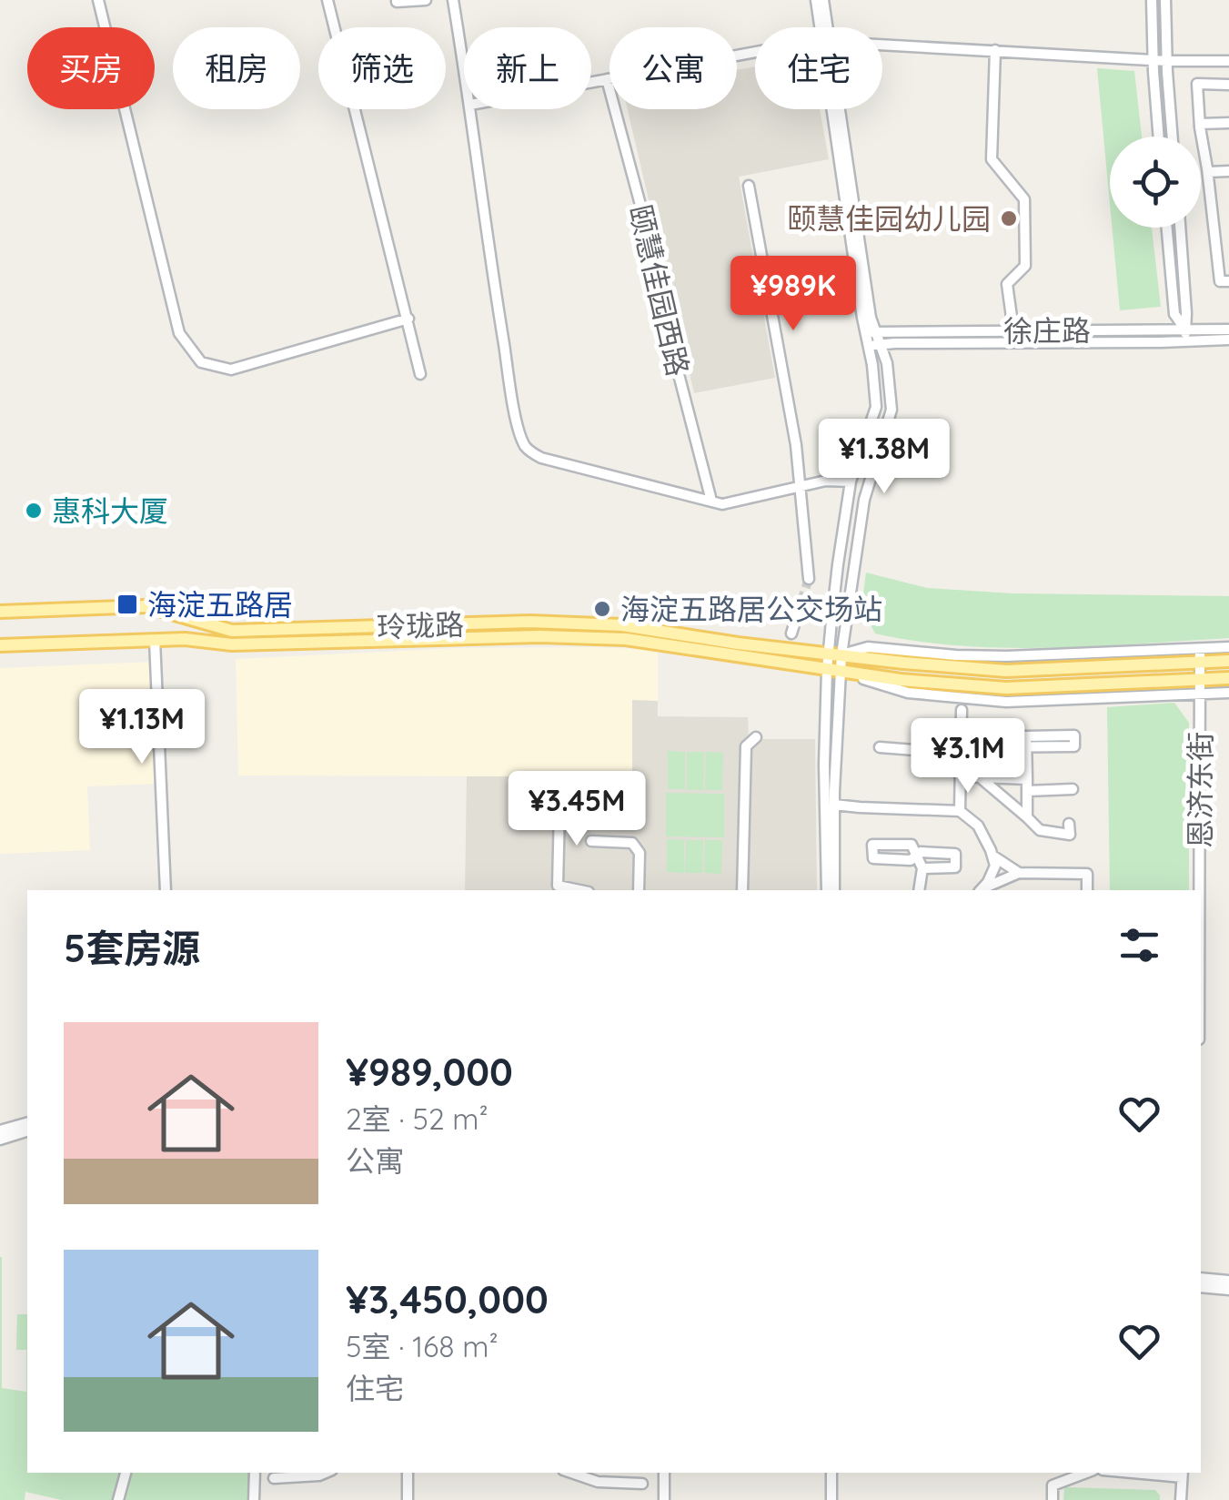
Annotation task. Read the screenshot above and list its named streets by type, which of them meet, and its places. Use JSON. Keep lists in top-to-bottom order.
{
  "streets": {
    "main road": ["玲珑路"],
    "street": ["颐慧佳园西路", "徐庄路", "恩济东街"]
  },
  "crossings": [
    ["玲珑路", "恩济东街"]
  ],
  "places": {
    "other": ["颐慧佳园幼儿园", "惠科大厦", "海淀五路居公交场站"],
    "transit": ["海淀五路居"]
  },
  "page": {
    "chip": [
      "买房",
      "租房",
      "筛选",
      "新上",
      "公寓",
      "住宅"
    ],
    "price": [
      "¥989K",
      "¥1.38M",
      "¥1.13M",
      "¥3.1M",
      "¥3.45M"
    ],
    "heading": "5套房源",
    "list": [
      {
        "name": "¥989,000",
        "note": "2室 · 52 m² · 公寓"
      },
      {
        "name": "¥3,450,000",
        "note": "5室 · 168 m² · 住宅"
      }
    ]
  }
}
